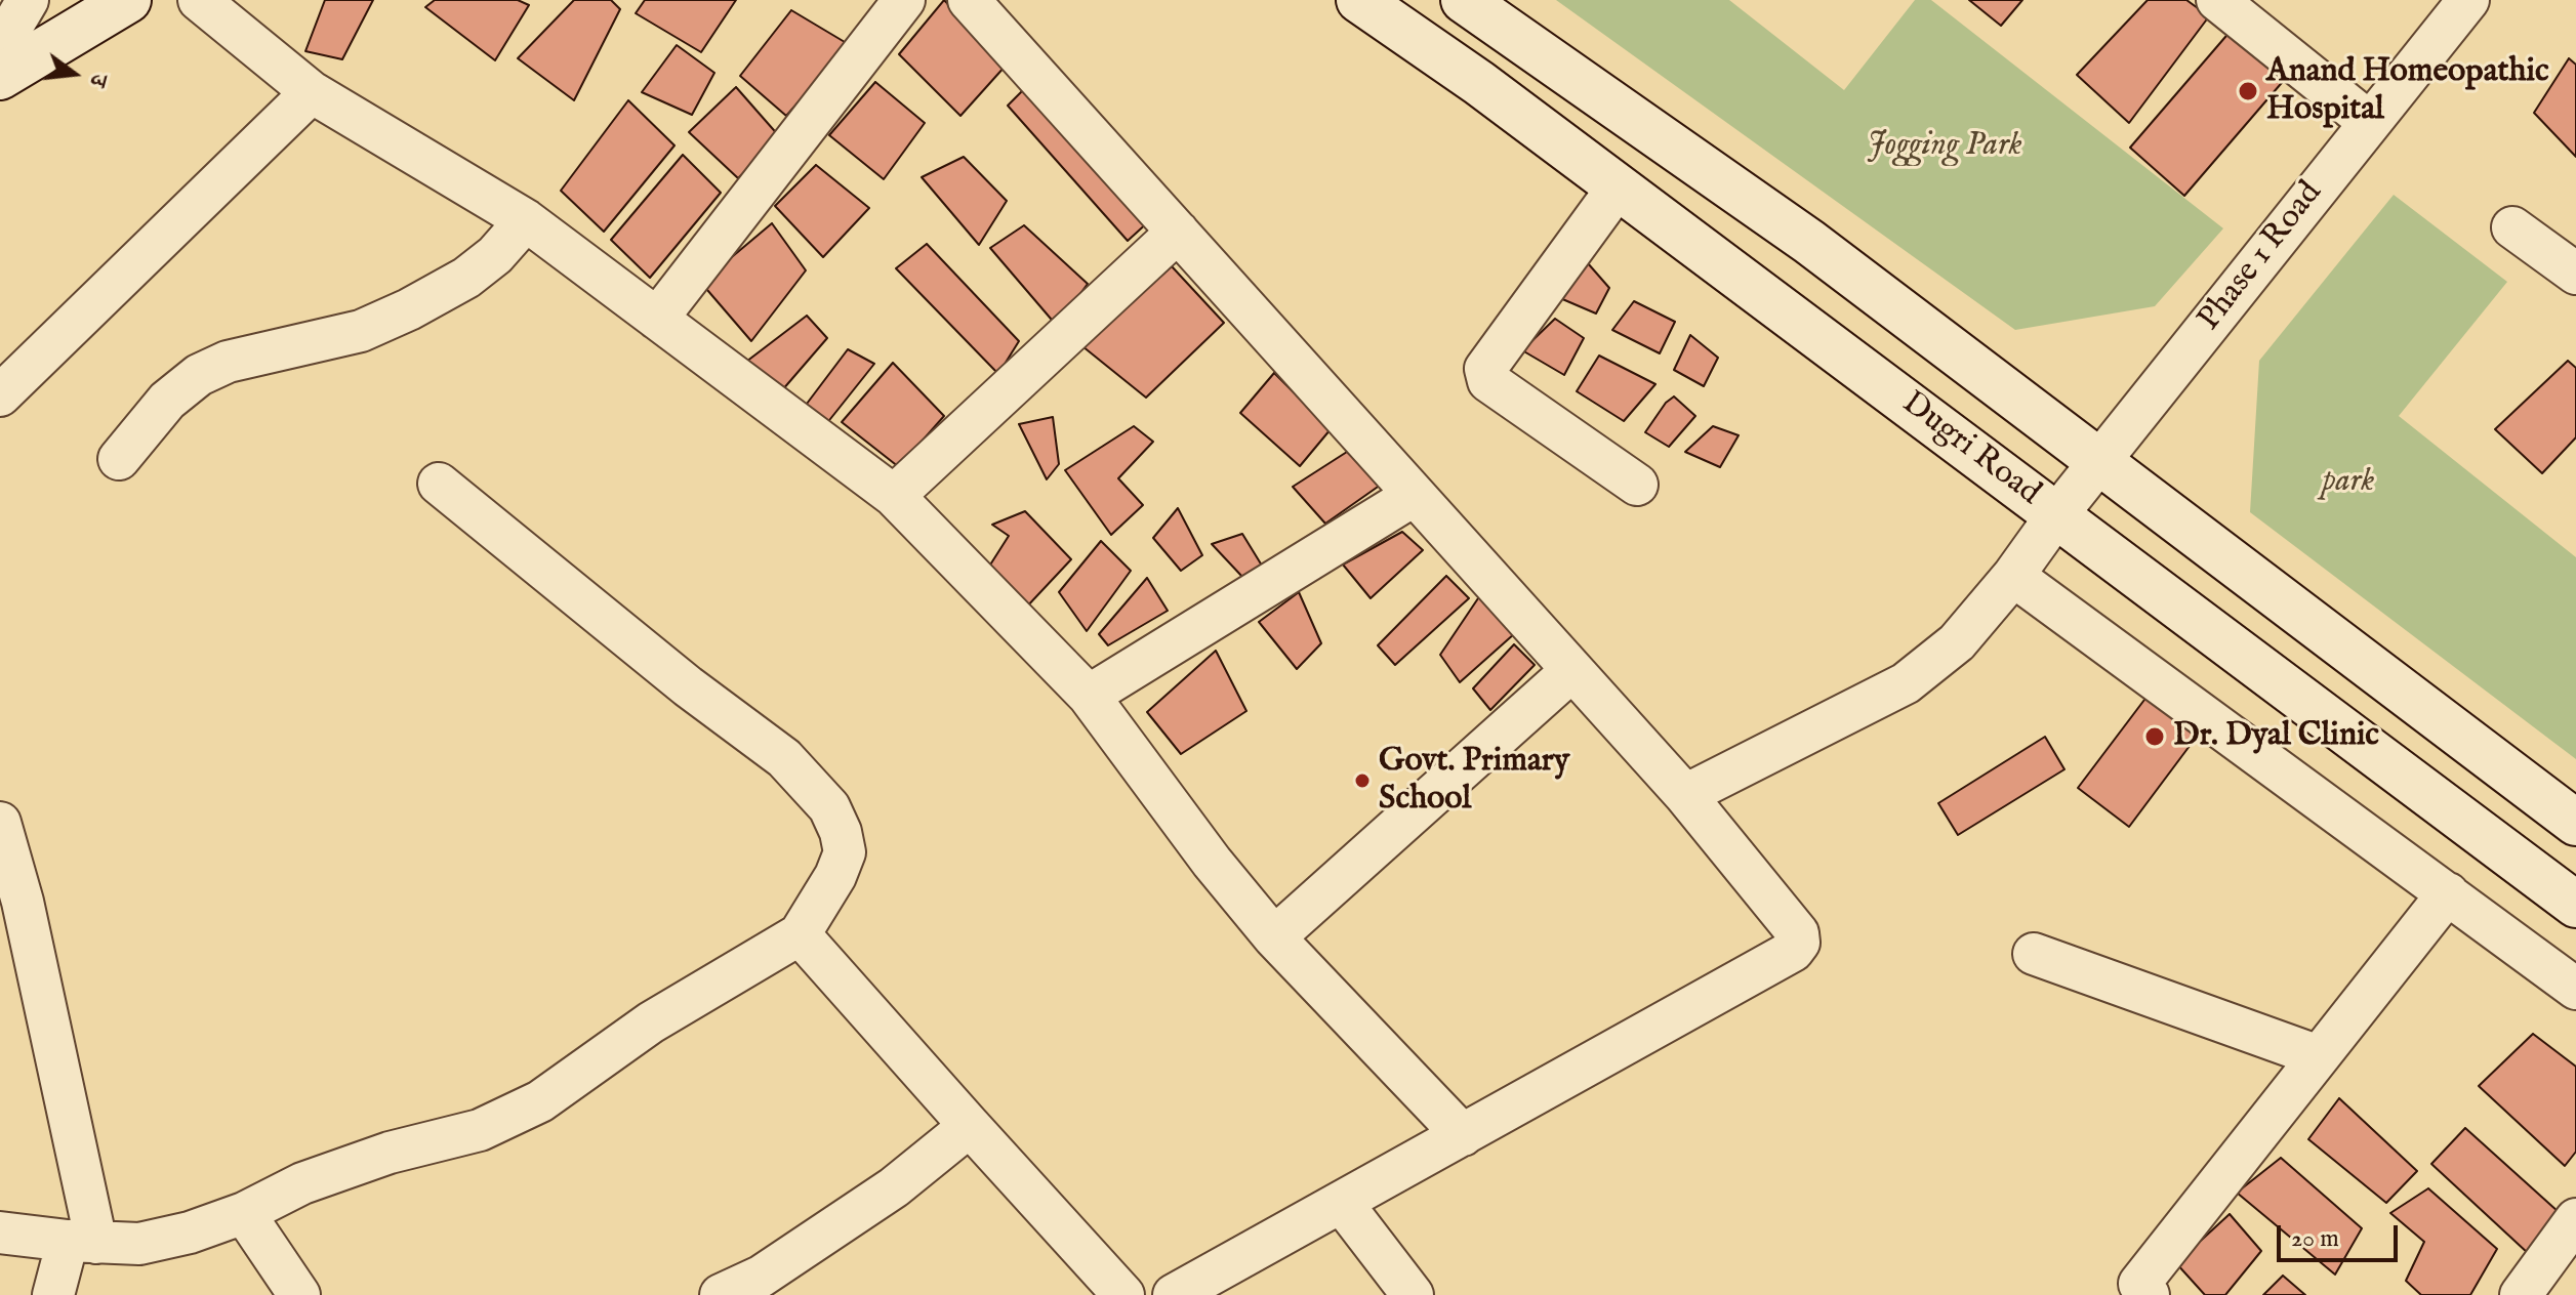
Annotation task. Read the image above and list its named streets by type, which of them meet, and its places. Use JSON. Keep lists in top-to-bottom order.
{
  "streets": {
    "street": ["Phase 1 Road", "Dugri Road"]
  },
  "crossings": [
    ["Phase 1 Road", "Dugri Road"]
  ],
  "parks": ["Jogging Park", "park"],
  "places": ["Anand Homeopathic Hospital", "Dr. Dyal Clinic", "Govt. Primary School"],
  "scale_bar": "20 m",
  "north": "right"
}
